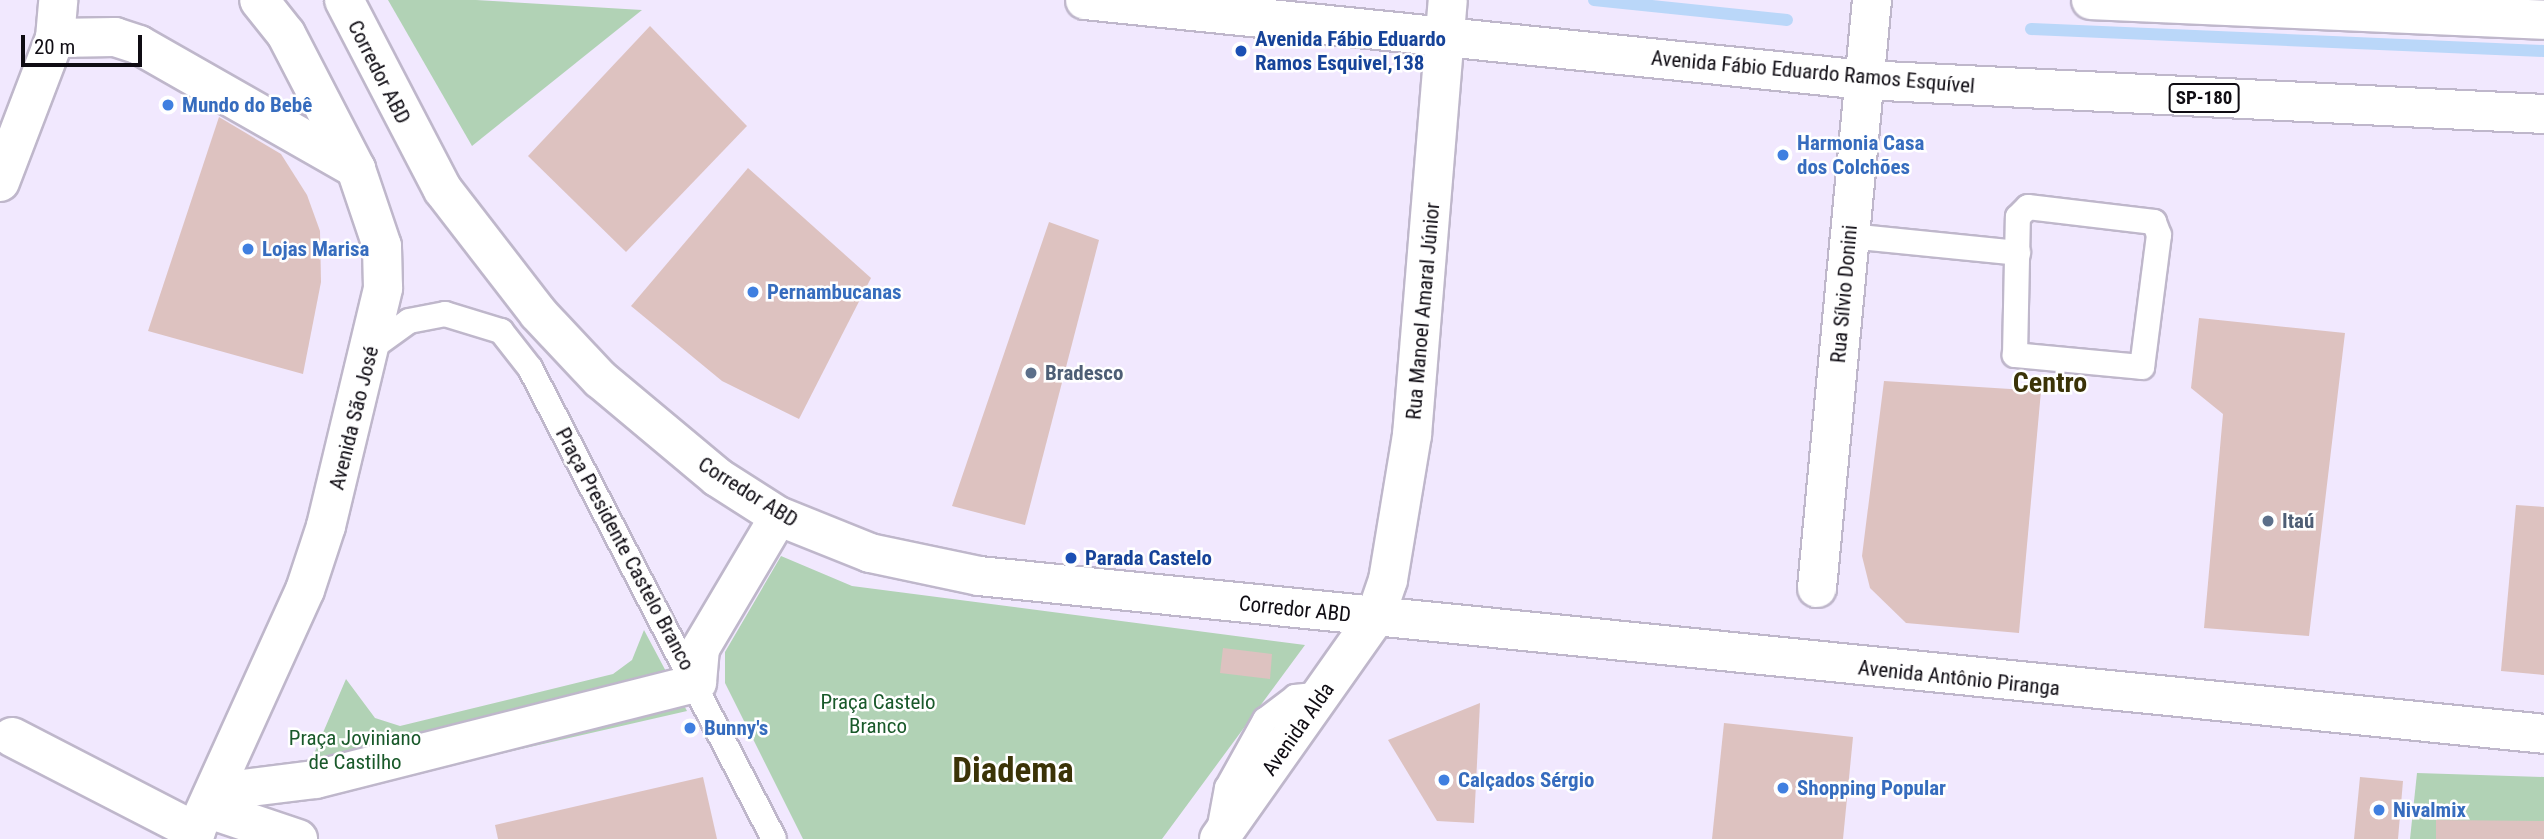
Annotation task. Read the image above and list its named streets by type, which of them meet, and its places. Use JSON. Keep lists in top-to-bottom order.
{
  "streets": {
    "street": [
      "Corredor ABD",
      "Avenida Fábio Eduardo Ramos Esquível",
      "SP-180",
      "Rua Sílvio Donini",
      "Rua Manoel Amaral Júnior",
      "Avenida São José",
      "Praça Presidente Castelo Branco",
      "Avenida Antônio Piranga",
      "Avenida Alda"
    ]
  },
  "crossings": [
    ["Corredor ABD", "Rua Manoel Amaral Júnior"],
    ["Corredor ABD", "Avenida Antônio Piranga"],
    ["Corredor ABD", "Avenida Alda"],
    ["Avenida Fábio Eduardo Ramos Esquível", "Rua Sílvio Donini"],
    ["Avenida Fábio Eduardo Ramos Esquível", "Rua Manoel Amaral Júnior"],
    ["Rua Manoel Amaral Júnior", "Avenida Antônio Piranga"],
    ["Rua Manoel Amaral Júnior", "Avenida Alda"],
    ["Avenida São José", "Praça Presidente Castelo Branco"],
    ["Avenida Antônio Piranga", "Avenida Alda"]
  ],
  "districts": ["Centro", "Diadema"],
  "parks": ["Praça Castelo Branco", "Praça Joviniano de Castilho"],
  "places": [
    "Avenida Fábio Eduardo Ramos Esquivel,138",
    "Mundo do Bebê",
    "Harmonia Casa dos Colchões",
    "Lojas Marisa",
    "Pernambucanas",
    "Bradesco",
    "Itaú",
    "Parada Castelo",
    "Bunny's",
    "Calçados Sérgio",
    "Shopping Popular",
    "Nivalmix"
  ],
  "scale_bar": "20 m"
}
